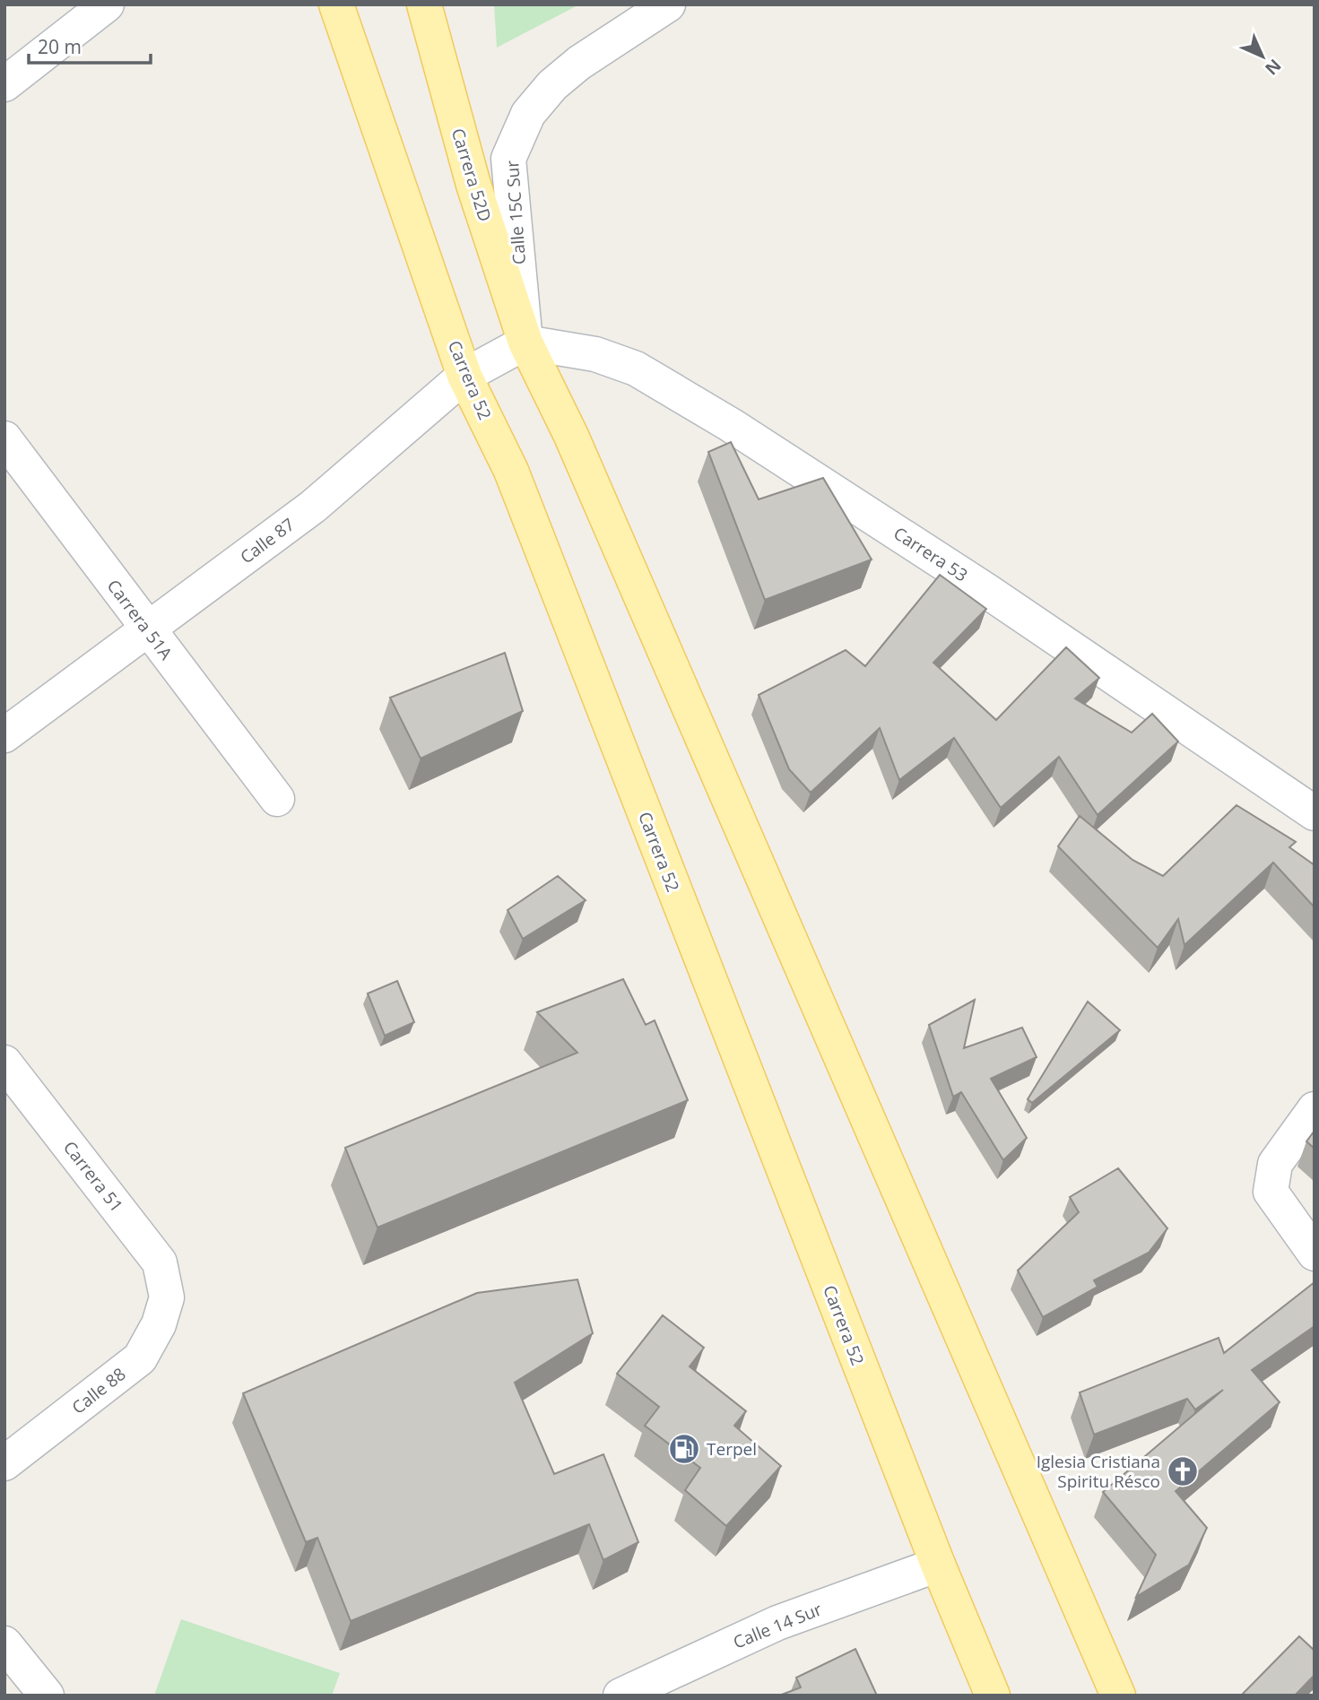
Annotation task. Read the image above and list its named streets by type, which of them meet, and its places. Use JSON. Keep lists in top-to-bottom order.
{
  "streets": {
    "main road": ["Carrera 52D", "Carrera 52"],
    "street": [
      "Calle 15C Sur",
      "Calle 87",
      "Carrera 53",
      "Carrera 51A",
      "Carrera 51",
      "Calle 88",
      "Calle 14 Sur"
    ]
  },
  "crossings": [
    ["Carrera 52D", "Calle 15C Sur"],
    ["Carrera 52D", "Calle 87"],
    ["Carrera 52D", "Carrera 53"],
    ["Calle 15C Sur", "Calle 87"],
    ["Calle 15C Sur", "Carrera 53"],
    ["Carrera 52", "Calle 87"],
    ["Carrera 52", "Calle 14 Sur"],
    ["Calle 87", "Carrera 53"],
    ["Calle 87", "Carrera 51A"],
    ["Carrera 51", "Calle 88"]
  ],
  "places": {
    "fuel station": ["Terpel"],
    "church": ["Iglesia Cristiana Spiritu Résco"]
  },
  "scale_bar": "20 m",
  "north": "bottom right"
}
